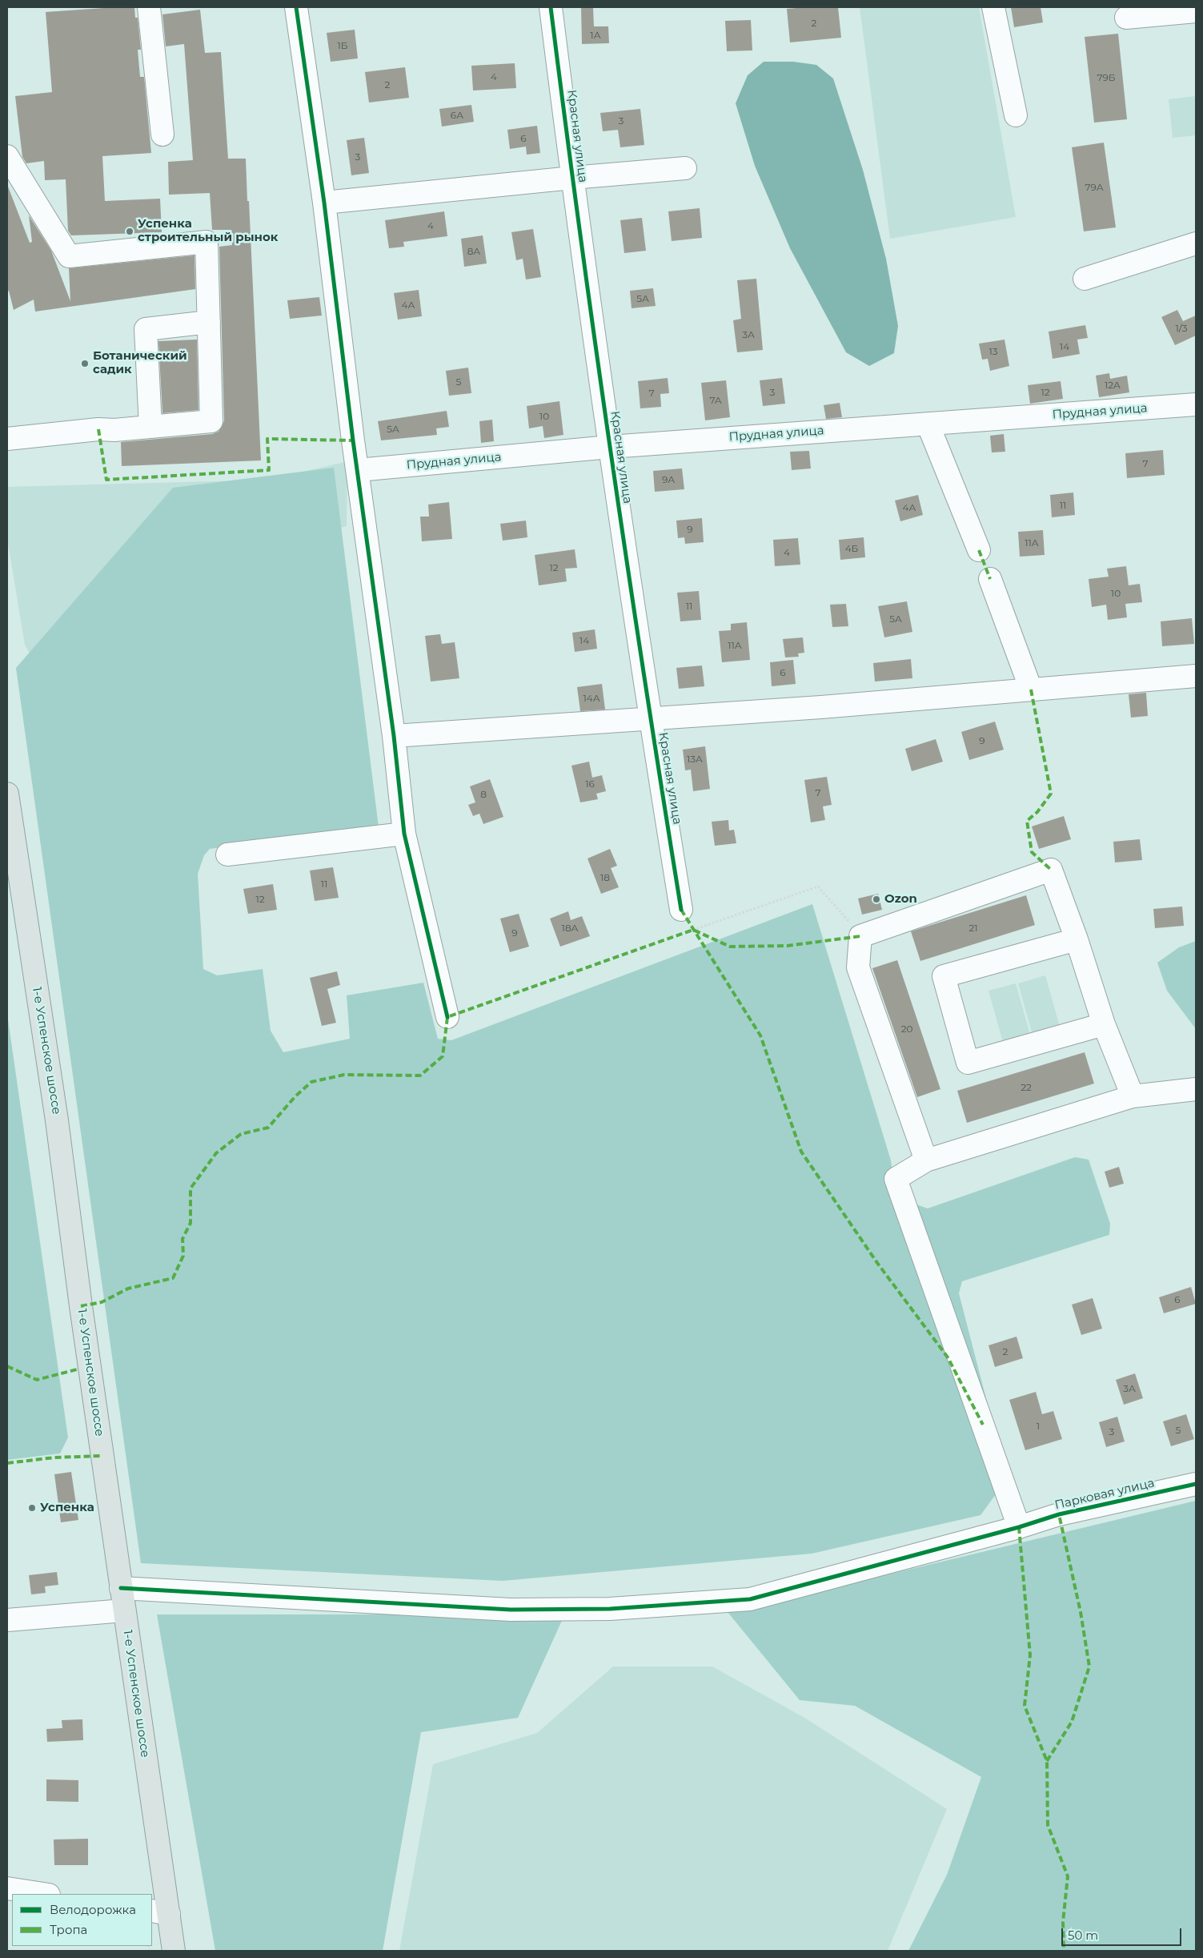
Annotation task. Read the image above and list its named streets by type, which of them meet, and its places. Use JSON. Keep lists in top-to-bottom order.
{
  "streets": {
    "main road": ["1-е Успенское шоссе"],
    "street": ["Красная улица", "Прудная улица", "Парковая улица"]
  },
  "crossings": [
    ["Красная улица", "Прудная улица"],
    ["1-е Успенское шоссе", "Парковая улица"]
  ],
  "places": [
    "Успенка строительный рынок",
    "Ботанический садик",
    "Ozon",
    "Успенка"
  ],
  "house_numbers": [
    "2",
    "1А",
    "1Б",
    "4",
    "79Б",
    "2",
    "6А",
    "3",
    "6",
    "3",
    "79А",
    "4",
    "8А",
    "5А",
    "4А",
    "1/3",
    "3А",
    "14",
    "13",
    "5",
    "12А",
    "3",
    "12",
    "7",
    "7А",
    "10",
    "5А",
    "7",
    "9А",
    "11",
    "4А",
    "9",
    "11А",
    "4Б",
    "4",
    "12",
    "10",
    "11",
    "5А",
    "14",
    "11А",
    "6",
    "14А",
    "9",
    "13А",
    "16",
    "7",
    "8",
    "18",
    "11",
    "12",
    "18А",
    "21",
    "9",
    "20",
    "22",
    "6",
    "2",
    "3А",
    "1",
    "5",
    "3"
  ],
  "legend": ["Велодорожка", "Тропа"],
  "scale_bar": "50 m"
}
